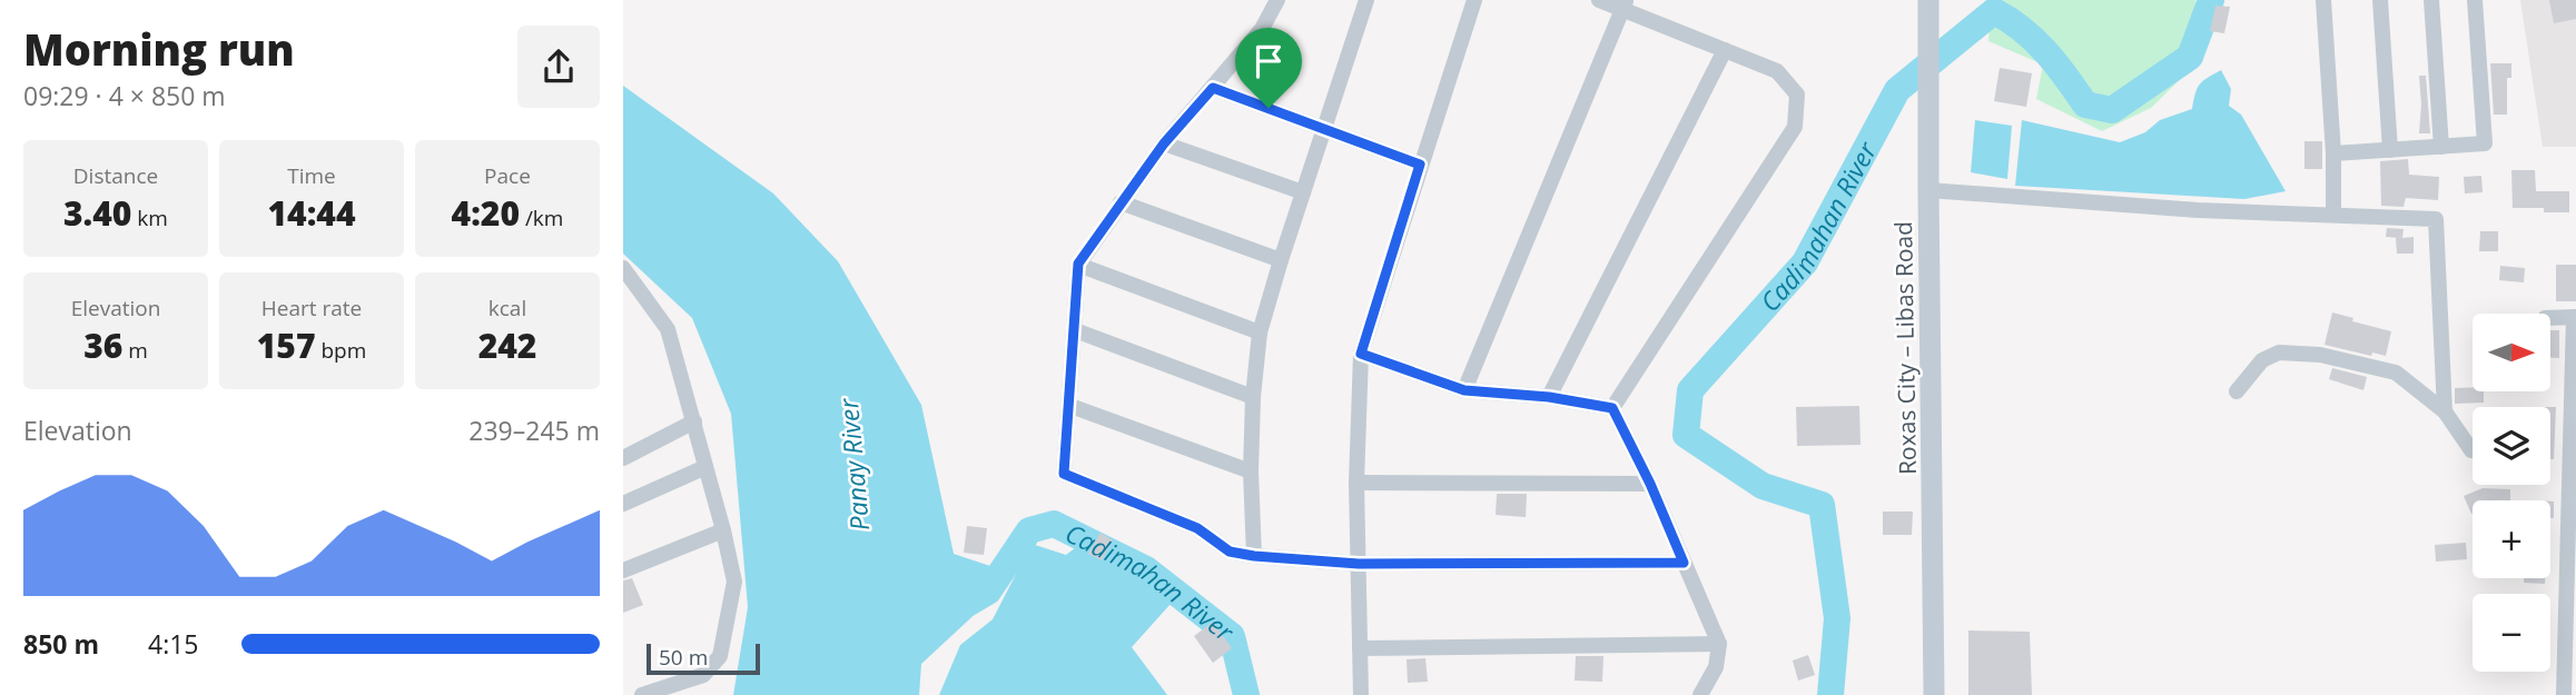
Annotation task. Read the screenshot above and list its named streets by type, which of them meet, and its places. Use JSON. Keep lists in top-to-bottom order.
{
  "streets": {
    "main road": ["Roxas City – Libas Road"]
  },
  "water": ["Cadimahan River", "Panay River"],
  "scale_bar": "50 m",
  "north": "right",
  "page": {
    "heading": ["Morning run", "09:29 · 4 × 850 m"],
    "stats": [
      ["Distance", "3.40 km"],
      ["Time", "14:44"],
      ["Pace", "4:20 /km"],
      ["Elevation", "36 m"],
      ["Heart rate", "157 bpm"],
      ["kcal", "242"]
    ],
    "map_buttons": ["+", "−"],
    "chart": ["Elevation", "239–245 m"],
    "list": [
      {
        "name": "850 m",
        "note": "4:15"
      }
    ],
    "scale": "50 m"
  }
}
